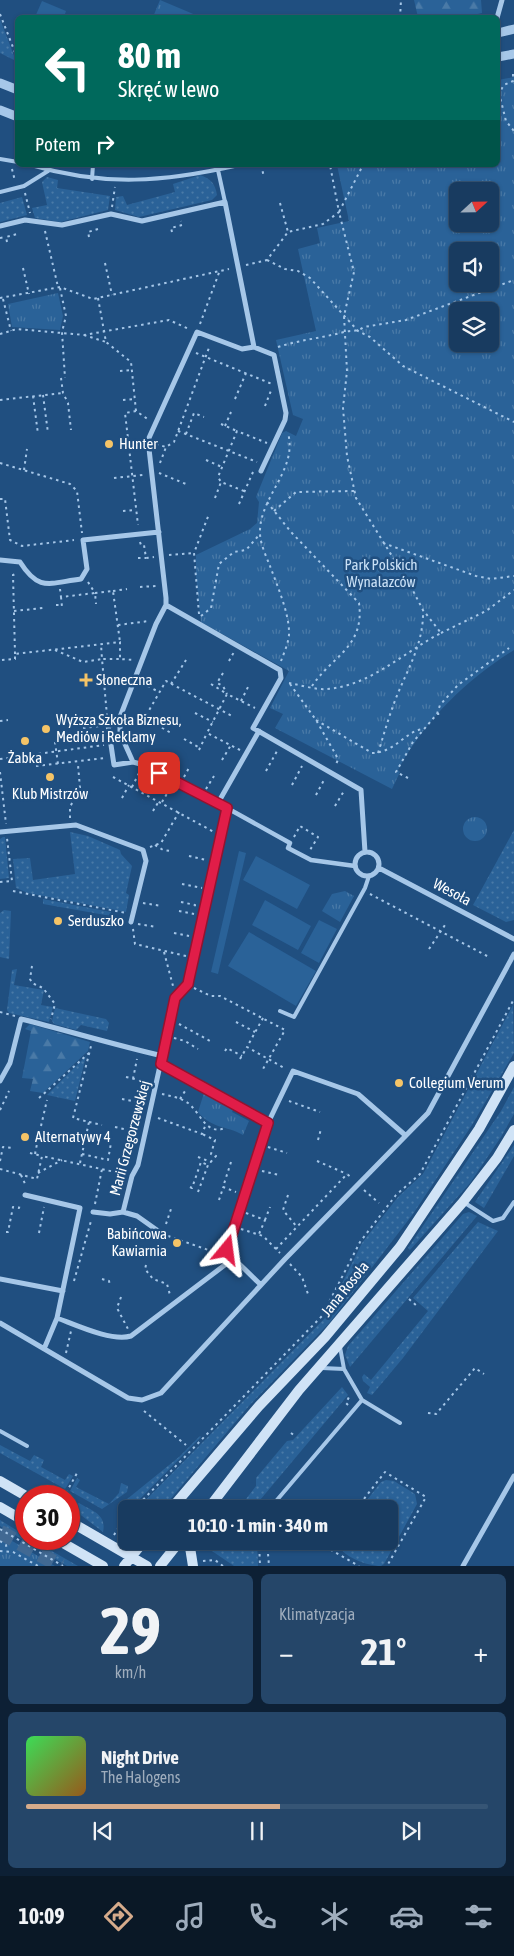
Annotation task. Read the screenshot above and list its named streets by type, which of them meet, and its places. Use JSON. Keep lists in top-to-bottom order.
{
  "streets": {
    "main road": ["Jana Rosoła"],
    "street": ["Wesoła", "Marii Grzegorzewskiej"]
  },
  "parks": ["Park Polskich Wynalazców"],
  "places": {
    "other": [
      "Hunter",
      "Wyższa Szkoła Biznesu, Mediów i Reklamy",
      "Żabka",
      "Klub Mistrzów",
      "Serduszko",
      "Collegium Verum",
      "Alternatywy 4",
      "Babińcowa Kawiarnia"
    ],
    "health": ["Słoneczna"]
  },
  "north": "right",
  "page": {
    "turn": ["80 m", "Skręć w lewo"],
    "then": "Potem",
    "limit": "30",
    "trip": "10:10 · 1 min · 340 m",
    "tile": [
      ["29", "km/h"],
      "Klimatyzacja"
    ],
    "heat": ["−", "21°", "+"],
    "song": ["Night Drive", "The Halogens"],
    "tabs": "10:09"
  }
}
